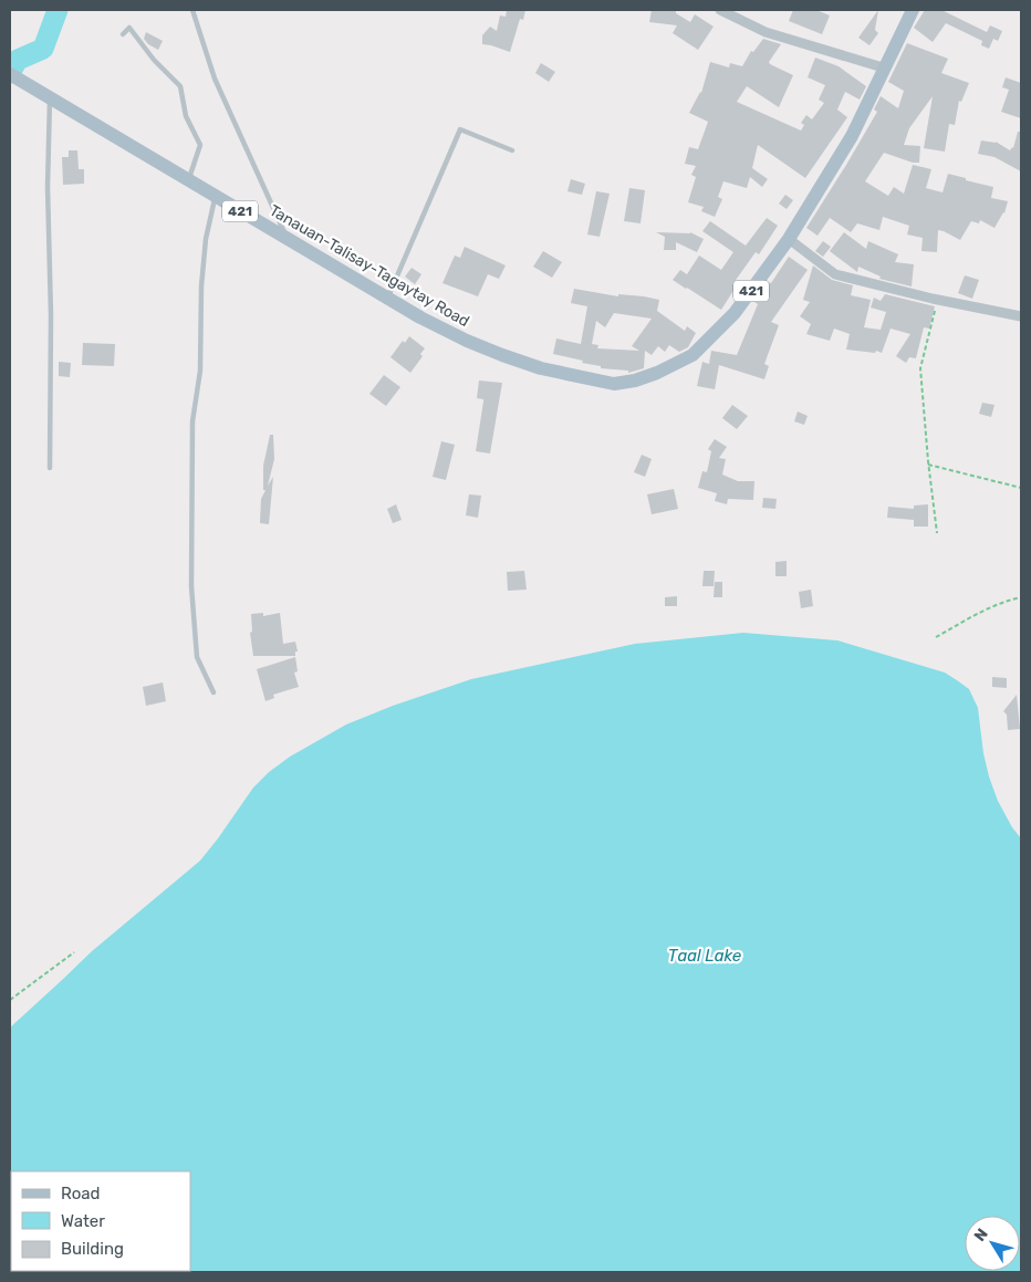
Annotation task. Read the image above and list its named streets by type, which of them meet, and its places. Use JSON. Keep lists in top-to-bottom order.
{
  "streets": {
    "main road": ["421", "Tanauan-Talisay-Tagaytay Road"]
  },
  "water": ["Taal Lake"],
  "legend": ["Road", "Water", "Building"],
  "north": "top left"
}
